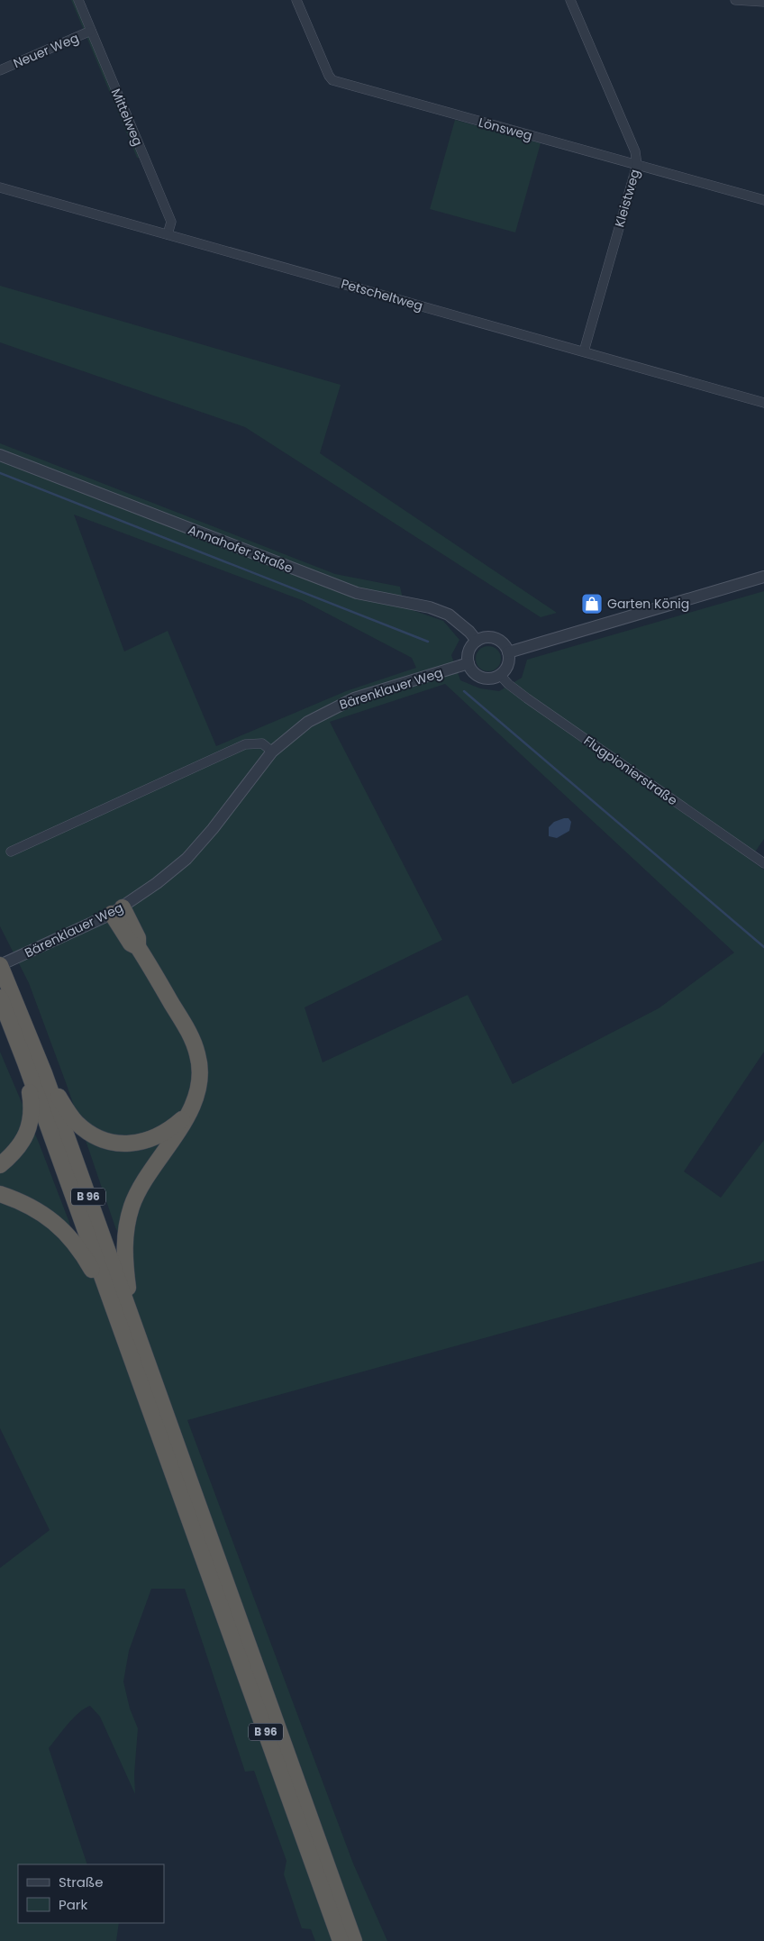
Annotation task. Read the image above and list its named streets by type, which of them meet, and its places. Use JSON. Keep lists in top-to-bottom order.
{
  "streets": {
    "highway": ["B 96"],
    "street": [
      "Neuer Weg",
      "Mittelweg",
      "Lönsweg",
      "Kleistweg",
      "Petscheltweg",
      "Annahofer Straße",
      "Bärenklauer Weg",
      "Flugpionierstraße"
    ]
  },
  "crossings": [
    ["Neuer Weg", "Mittelweg"],
    ["Mittelweg", "Petscheltweg"],
    ["Lönsweg", "Kleistweg"],
    ["Kleistweg", "Petscheltweg"],
    ["Annahofer Straße", "Bärenklauer Weg"],
    ["Annahofer Straße", "Flugpionierstraße"],
    ["Bärenklauer Weg", "Flugpionierstraße"],
    ["Bärenklauer Weg", "B 96"]
  ],
  "places": {
    "shop": ["Garten König"]
  },
  "legend": ["Straße", "Park"]
}
